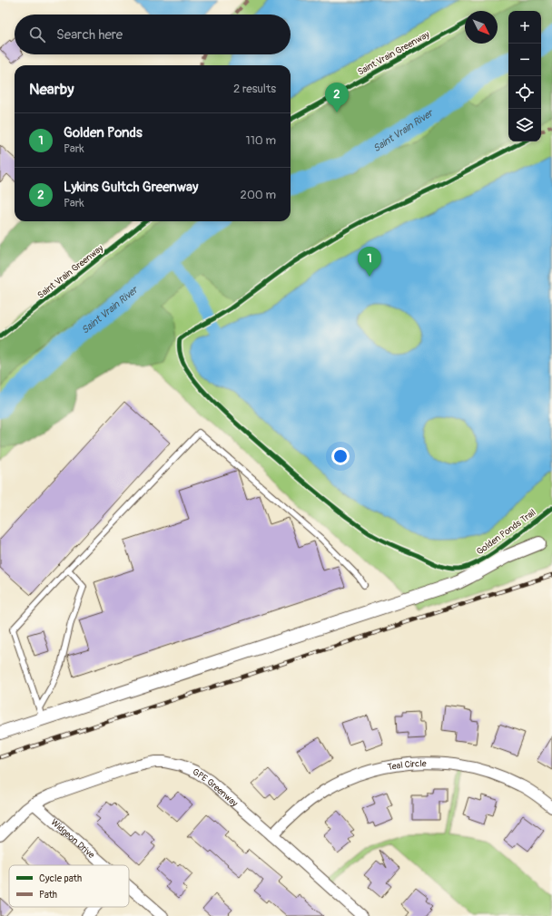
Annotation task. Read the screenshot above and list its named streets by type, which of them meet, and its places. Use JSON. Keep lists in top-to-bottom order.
{
  "streets": {
    "street": ["Teal Circle", "GPE Greenway", "Widgeon Drive"],
    "cycle path": ["Saint Vrain Greenway", "Golden Ponds Trail"]
  },
  "crossings": [
    ["Teal Circle", "GPE Greenway"],
    ["GPE Greenway", "Widgeon Drive"]
  ],
  "water": ["Saint Vrain River"],
  "legend": ["Cycle path", "Path"],
  "north": "bottom right",
  "page": {
    "map_buttons": ["+", "−"],
    "search": "Search here",
    "heading": ["Nearby", "2 results"],
    "pins": ["2", "1"],
    "list": [
      {
        "mark": "1",
        "name": "Golden Ponds",
        "note": "Park",
        "value": "110 m"
      },
      {
        "mark": "2",
        "name": "Lykins Gultch Greenway",
        "note": "Park",
        "value": "200 m"
      }
    ]
  }
}
